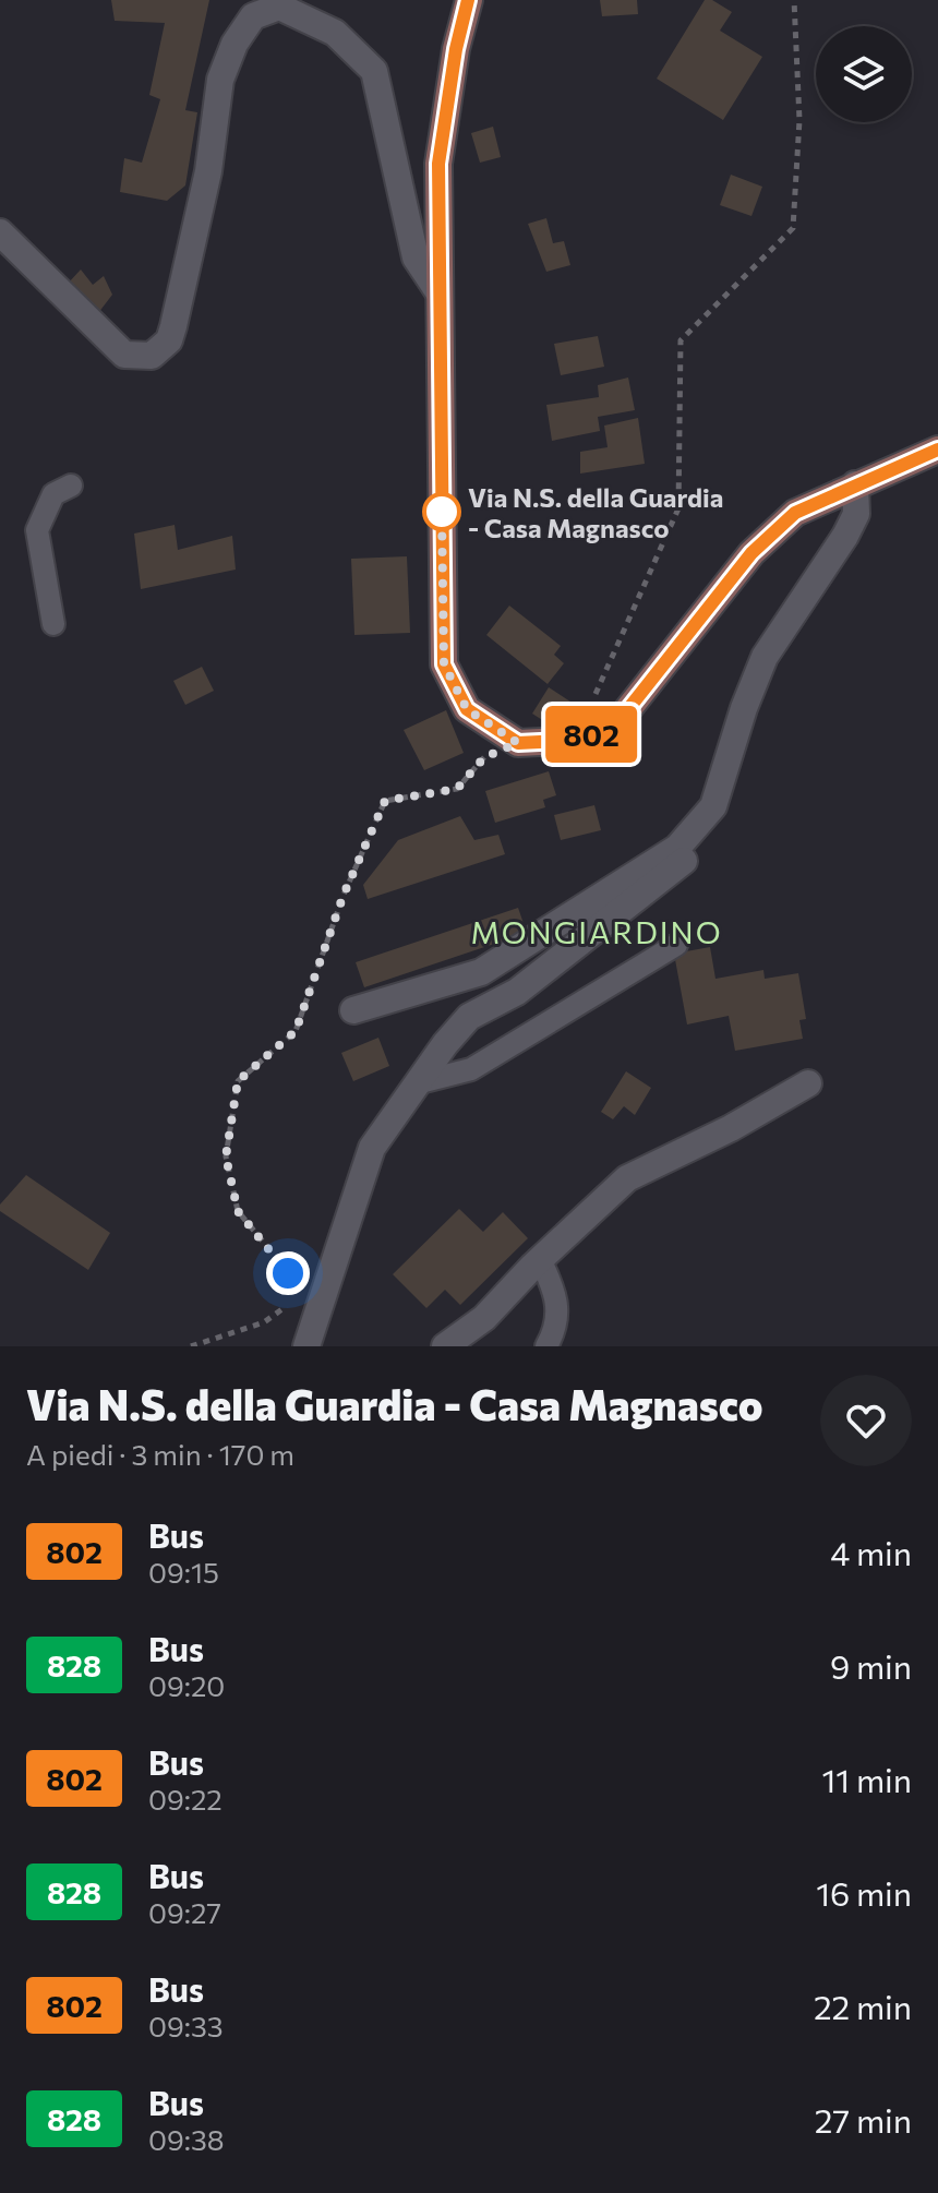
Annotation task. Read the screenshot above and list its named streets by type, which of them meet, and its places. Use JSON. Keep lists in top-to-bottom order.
{
  "districts": ["MONGIARDINO"],
  "places": ["Via N.S. della Guardia - Casa Magnasco"],
  "lines": ["bus line 802"],
  "page": {
    "on_map": "802",
    "heading": ["Via N.S. della Guardia - Casa Magnasco", "A piedi · 3 min · 170 m"],
    "list": [
      {
        "mark": "802",
        "name": "Bus",
        "note": "09:15",
        "value": "4 min"
      },
      {
        "mark": "828",
        "name": "Bus",
        "note": "09:20",
        "value": "9 min"
      },
      {
        "mark": "802",
        "name": "Bus",
        "note": "09:22",
        "value": "11 min"
      },
      {
        "mark": "828",
        "name": "Bus",
        "note": "09:27",
        "value": "16 min"
      },
      {
        "mark": "802",
        "name": "Bus",
        "note": "09:33",
        "value": "22 min"
      },
      {
        "mark": "828",
        "name": "Bus",
        "note": "09:38",
        "value": "27 min"
      }
    ]
  }
}
